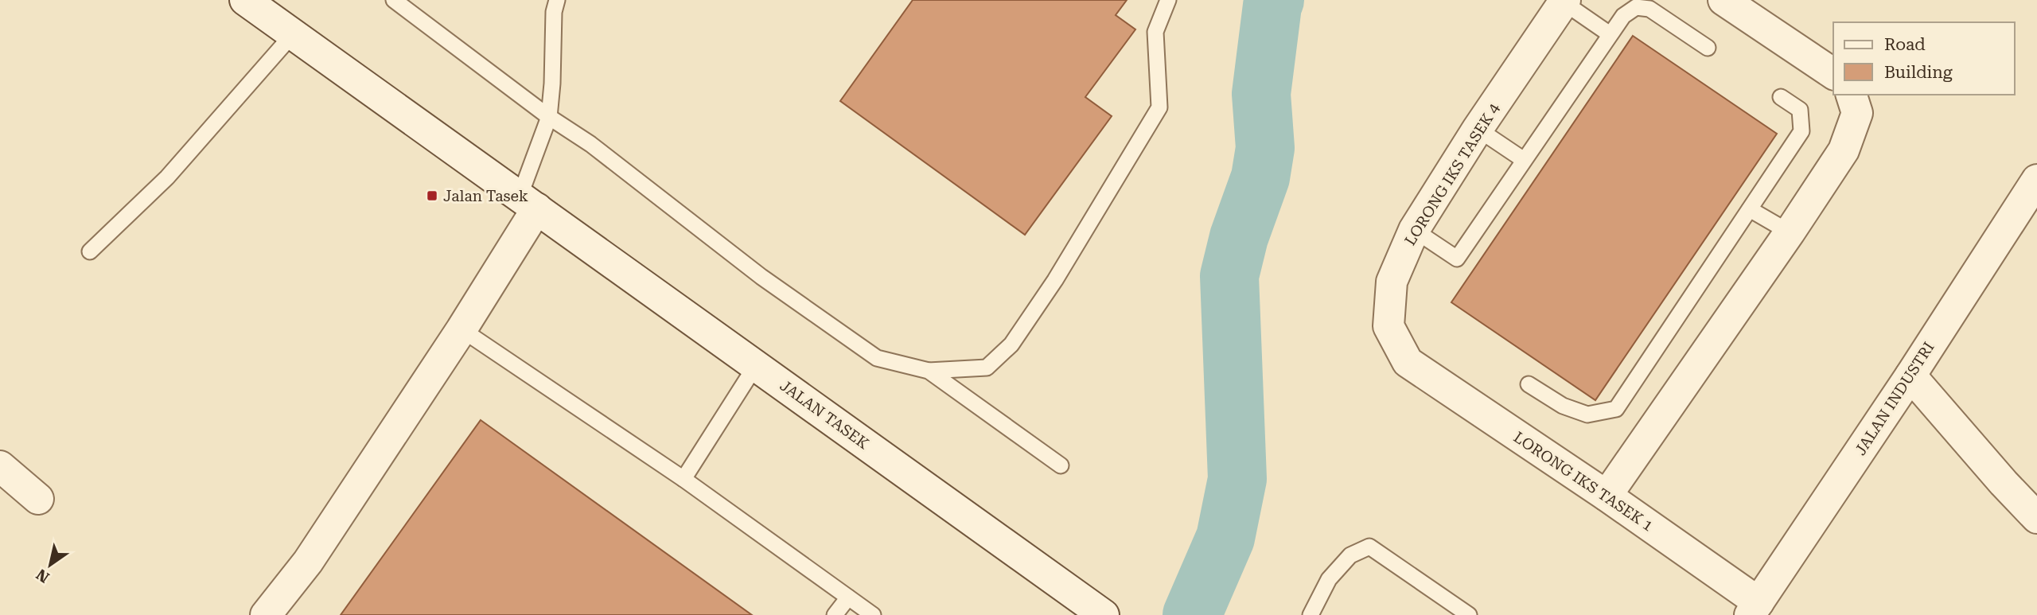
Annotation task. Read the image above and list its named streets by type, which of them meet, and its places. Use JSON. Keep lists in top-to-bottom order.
{
  "streets": {
    "street": [
      "LORONG IKS TASEK 4",
      "JALAN INDUSTRI",
      "JALAN TASEK",
      "LORONG IKS TASEK 1"
    ]
  },
  "crossings": [
    ["LORONG IKS TASEK 4", "LORONG IKS TASEK 1"],
    ["JALAN INDUSTRI", "LORONG IKS TASEK 1"]
  ],
  "places": {
    "transit": ["Jalan Tasek"]
  },
  "legend": ["Road", "Building"],
  "north": "bottom left"
}
